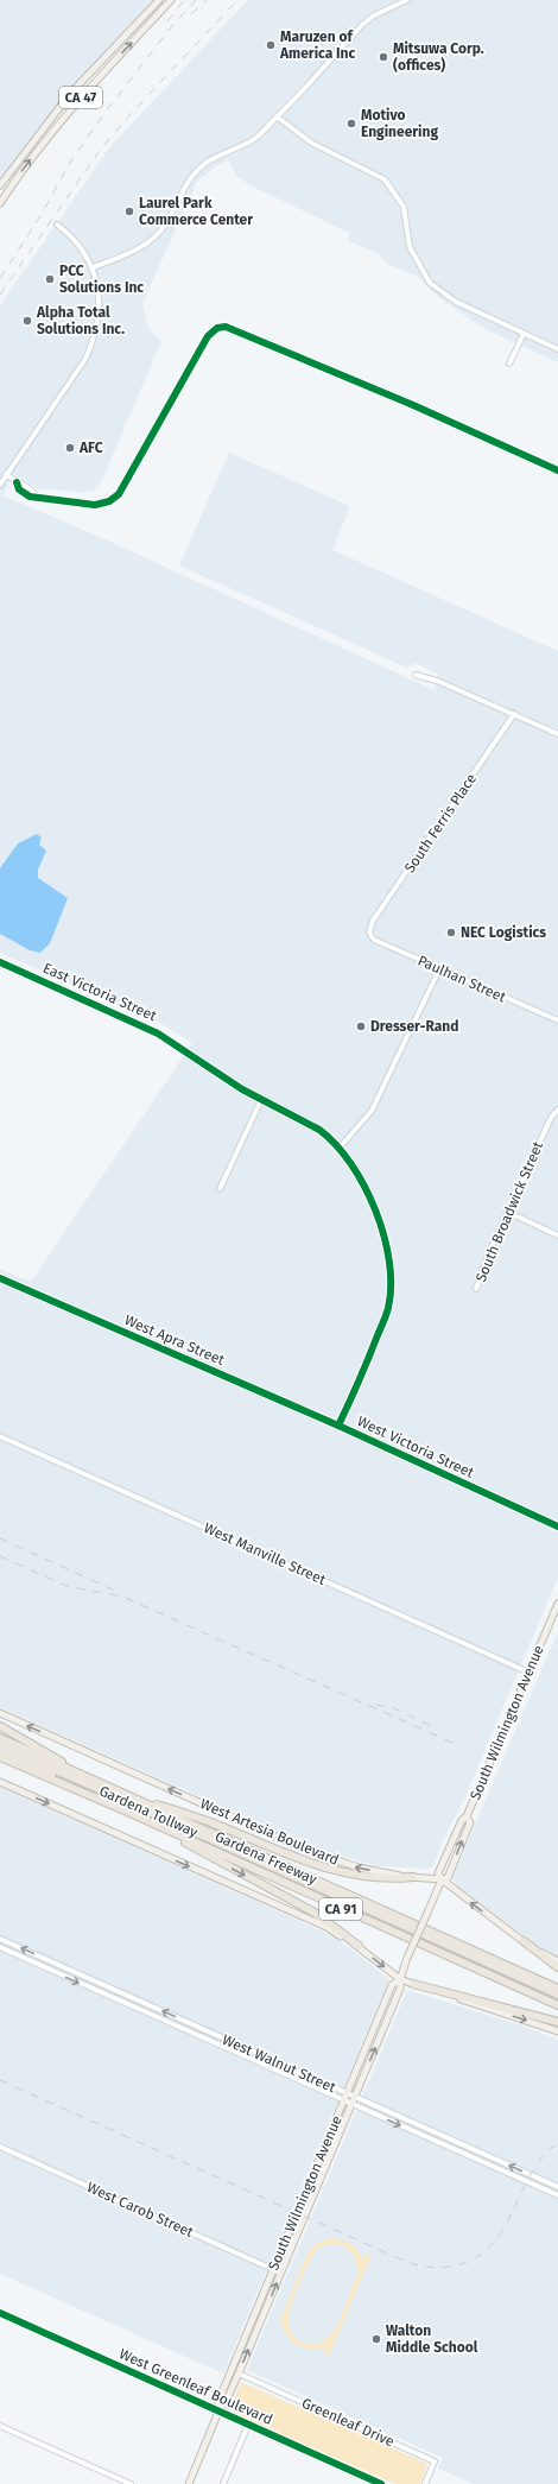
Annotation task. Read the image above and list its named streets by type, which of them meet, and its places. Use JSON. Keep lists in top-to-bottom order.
{
  "streets": {
    "highway": ["Gardena Tollway", "Gardena Freeway", "CA 91"],
    "main road": ["CA 47", "South Wilmington Avenue", "West Artesia Boulevard"],
    "street": [
      "South Ferris Place",
      "Paulhan Street",
      "East Victoria Street",
      "South Broadwick Street",
      "West Apra Street",
      "West Victoria Street",
      "West Manville Street",
      "West Walnut Street",
      "West Carob Street",
      "West Greenleaf Boulevard",
      "Greenleaf Drive"
    ]
  },
  "crossings": [
    ["South Ferris Place", "Paulhan Street"],
    ["East Victoria Street", "West Victoria Street"],
    ["West Apra Street", "West Victoria Street"],
    ["West Manville Street", "South Wilmington Avenue"],
    ["South Wilmington Avenue", "West Artesia Boulevard"],
    ["South Wilmington Avenue", "West Walnut Street"],
    ["South Wilmington Avenue", "West Carob Street"],
    ["South Wilmington Avenue", "West Greenleaf Boulevard"],
    ["South Wilmington Avenue", "Greenleaf Drive"]
  ],
  "one_way": ["West Artesia Boulevard"],
  "places": [
    "Maruzen of America Inc",
    "Mitsuwa Corp. (offices)",
    "Motivo Engineering",
    "Laurel Park Commerce Center",
    "PCC Solutions Inc",
    "Alpha Total Solutions Inc.",
    "AFC",
    "NEC Logistics",
    "Dresser-Rand",
    "Walton Middle School"
  ]
}
